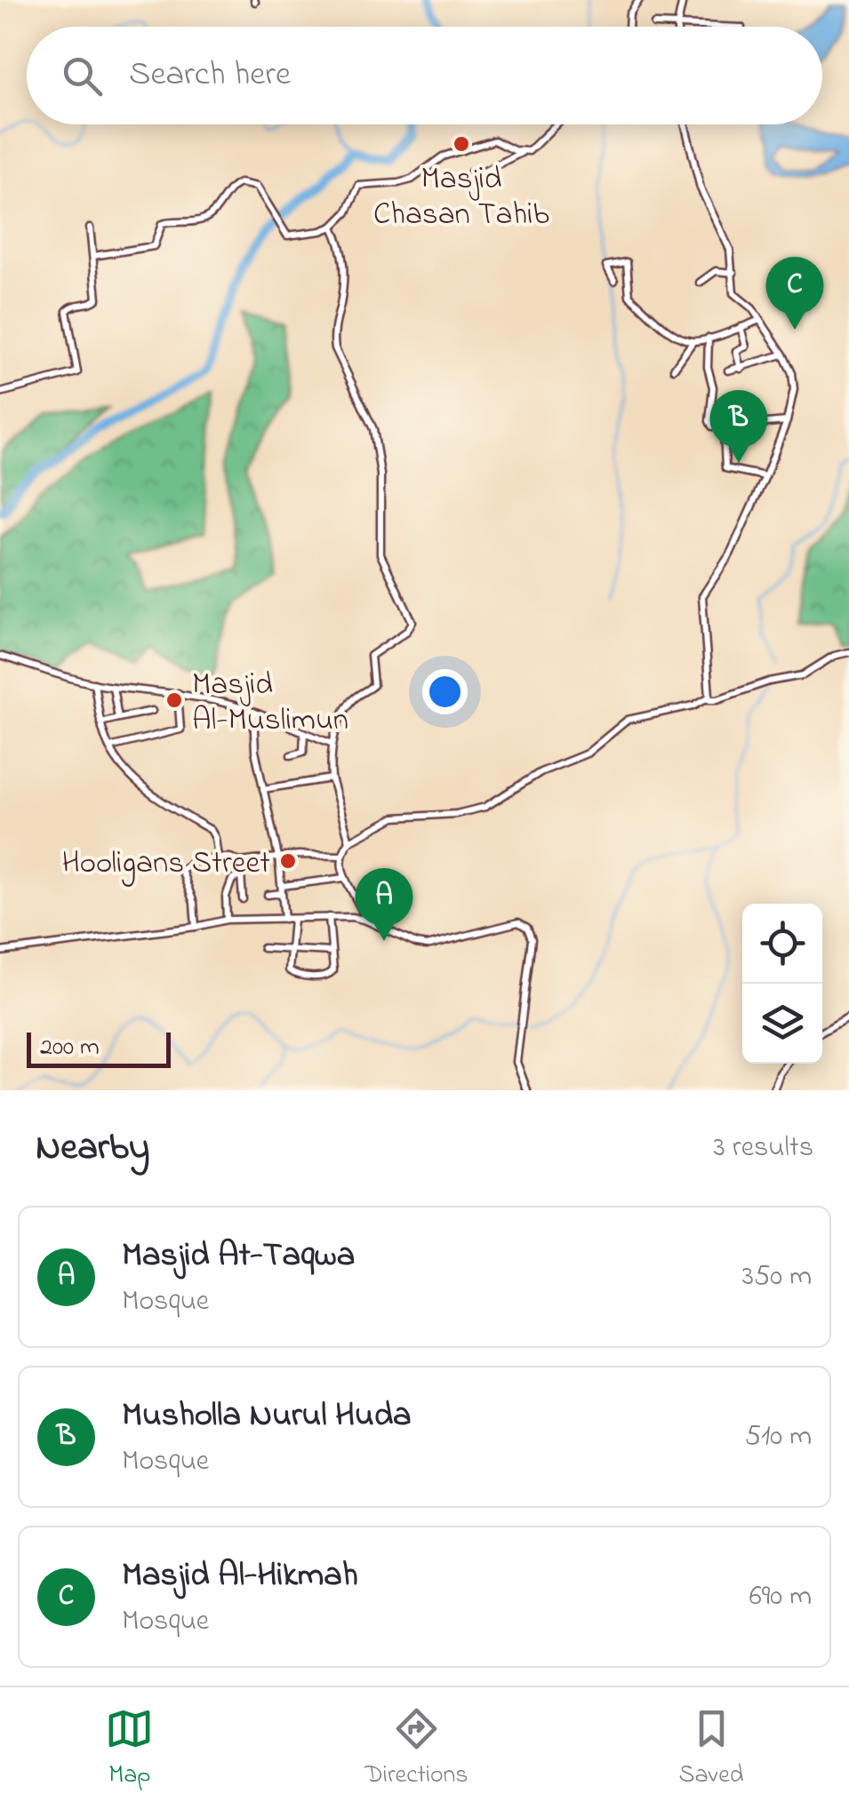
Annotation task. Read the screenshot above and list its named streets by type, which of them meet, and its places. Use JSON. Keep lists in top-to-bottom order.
{
  "places": ["Masjid Chasan Tahib", "Masjid Al-Muslimun", "Hooligans Street"],
  "scale_bar": "200 m",
  "page": {
    "search": "Search here",
    "pins": ["C", "B", "A"],
    "scale": "200 m",
    "heading": ["Nearby", "3 results"],
    "list": [
      {
        "mark": "A",
        "name": "Masjid At-Taqwa",
        "note": "Mosque",
        "value": "350 m"
      },
      {
        "mark": "B",
        "name": "Musholla Nurul Huda",
        "note": "Mosque",
        "value": "510 m"
      },
      {
        "mark": "C",
        "name": "Masjid Al-Hikmah",
        "note": "Mosque",
        "value": "690 m"
      }
    ],
    "nav": ["Map", "Directions", "Saved"]
  }
}
